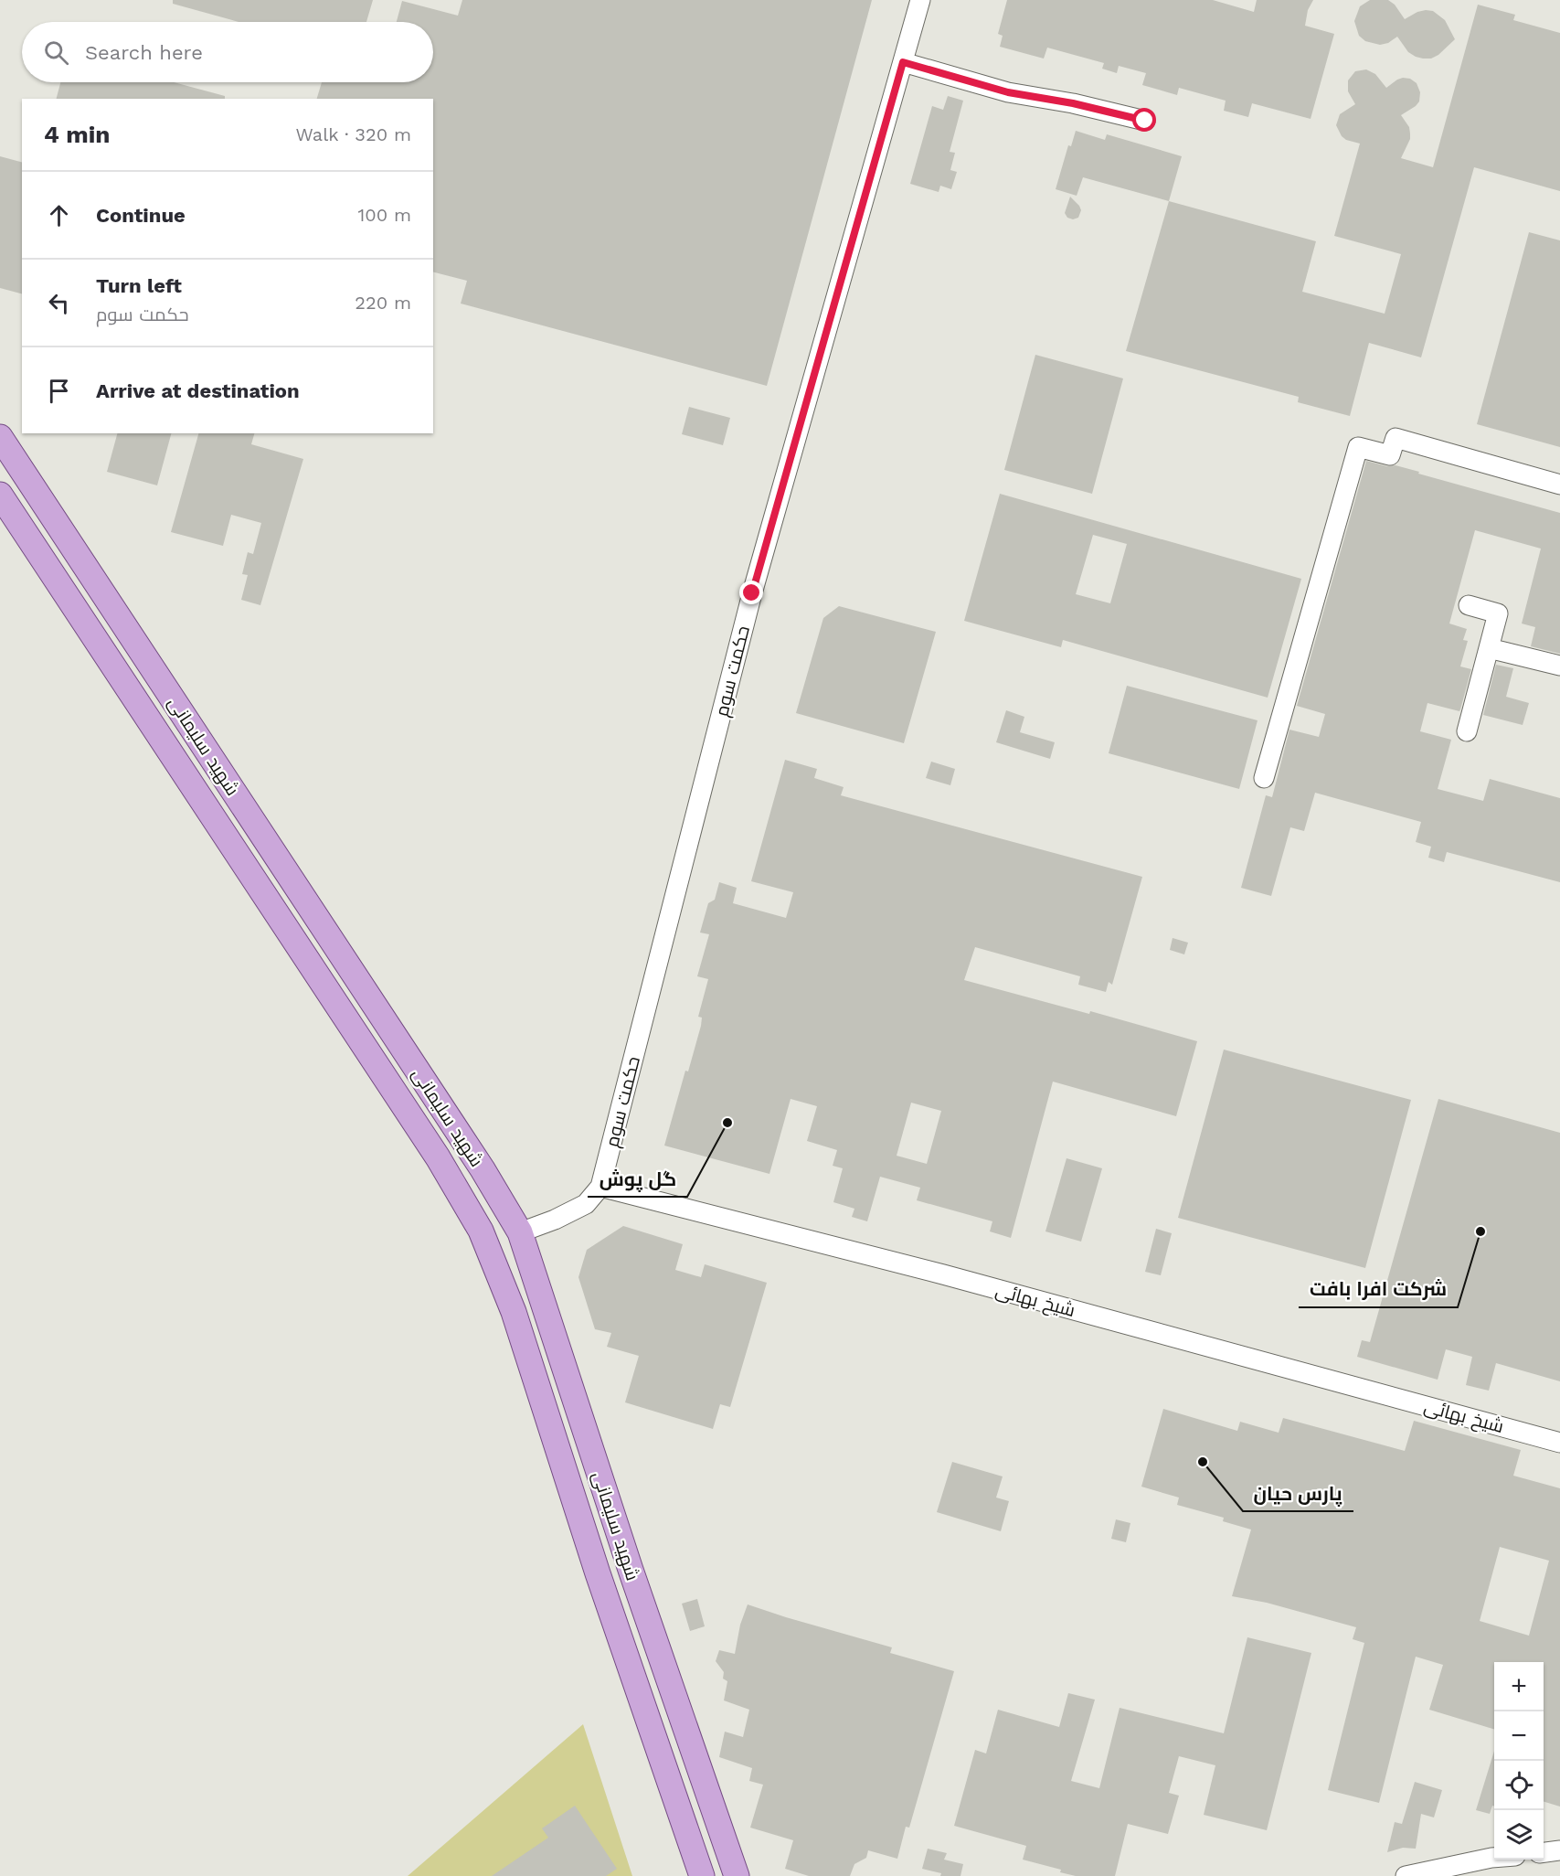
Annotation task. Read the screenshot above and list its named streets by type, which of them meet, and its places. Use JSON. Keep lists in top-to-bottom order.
{
  "streets": {
    "main road": ["شهید سلیمانی"],
    "street": ["حکمت سوم", "شیخ بهائی"]
  },
  "crossings": [
    ["حکمت سوم", "شیخ بهائی"]
  ],
  "places": ["گل پوش", "شرکت افرا بافت", "پارس حیان"],
  "page": {
    "search": "Search here",
    "heading": ["4 min", "Walk · 320 m"],
    "list": [
      ["Continue", "100 m"],
      ["Turn left", "حکمت سوم", "220 m"],
      "Arrive at destination"
    ],
    "map_buttons": ["+", "−"]
  }
}
